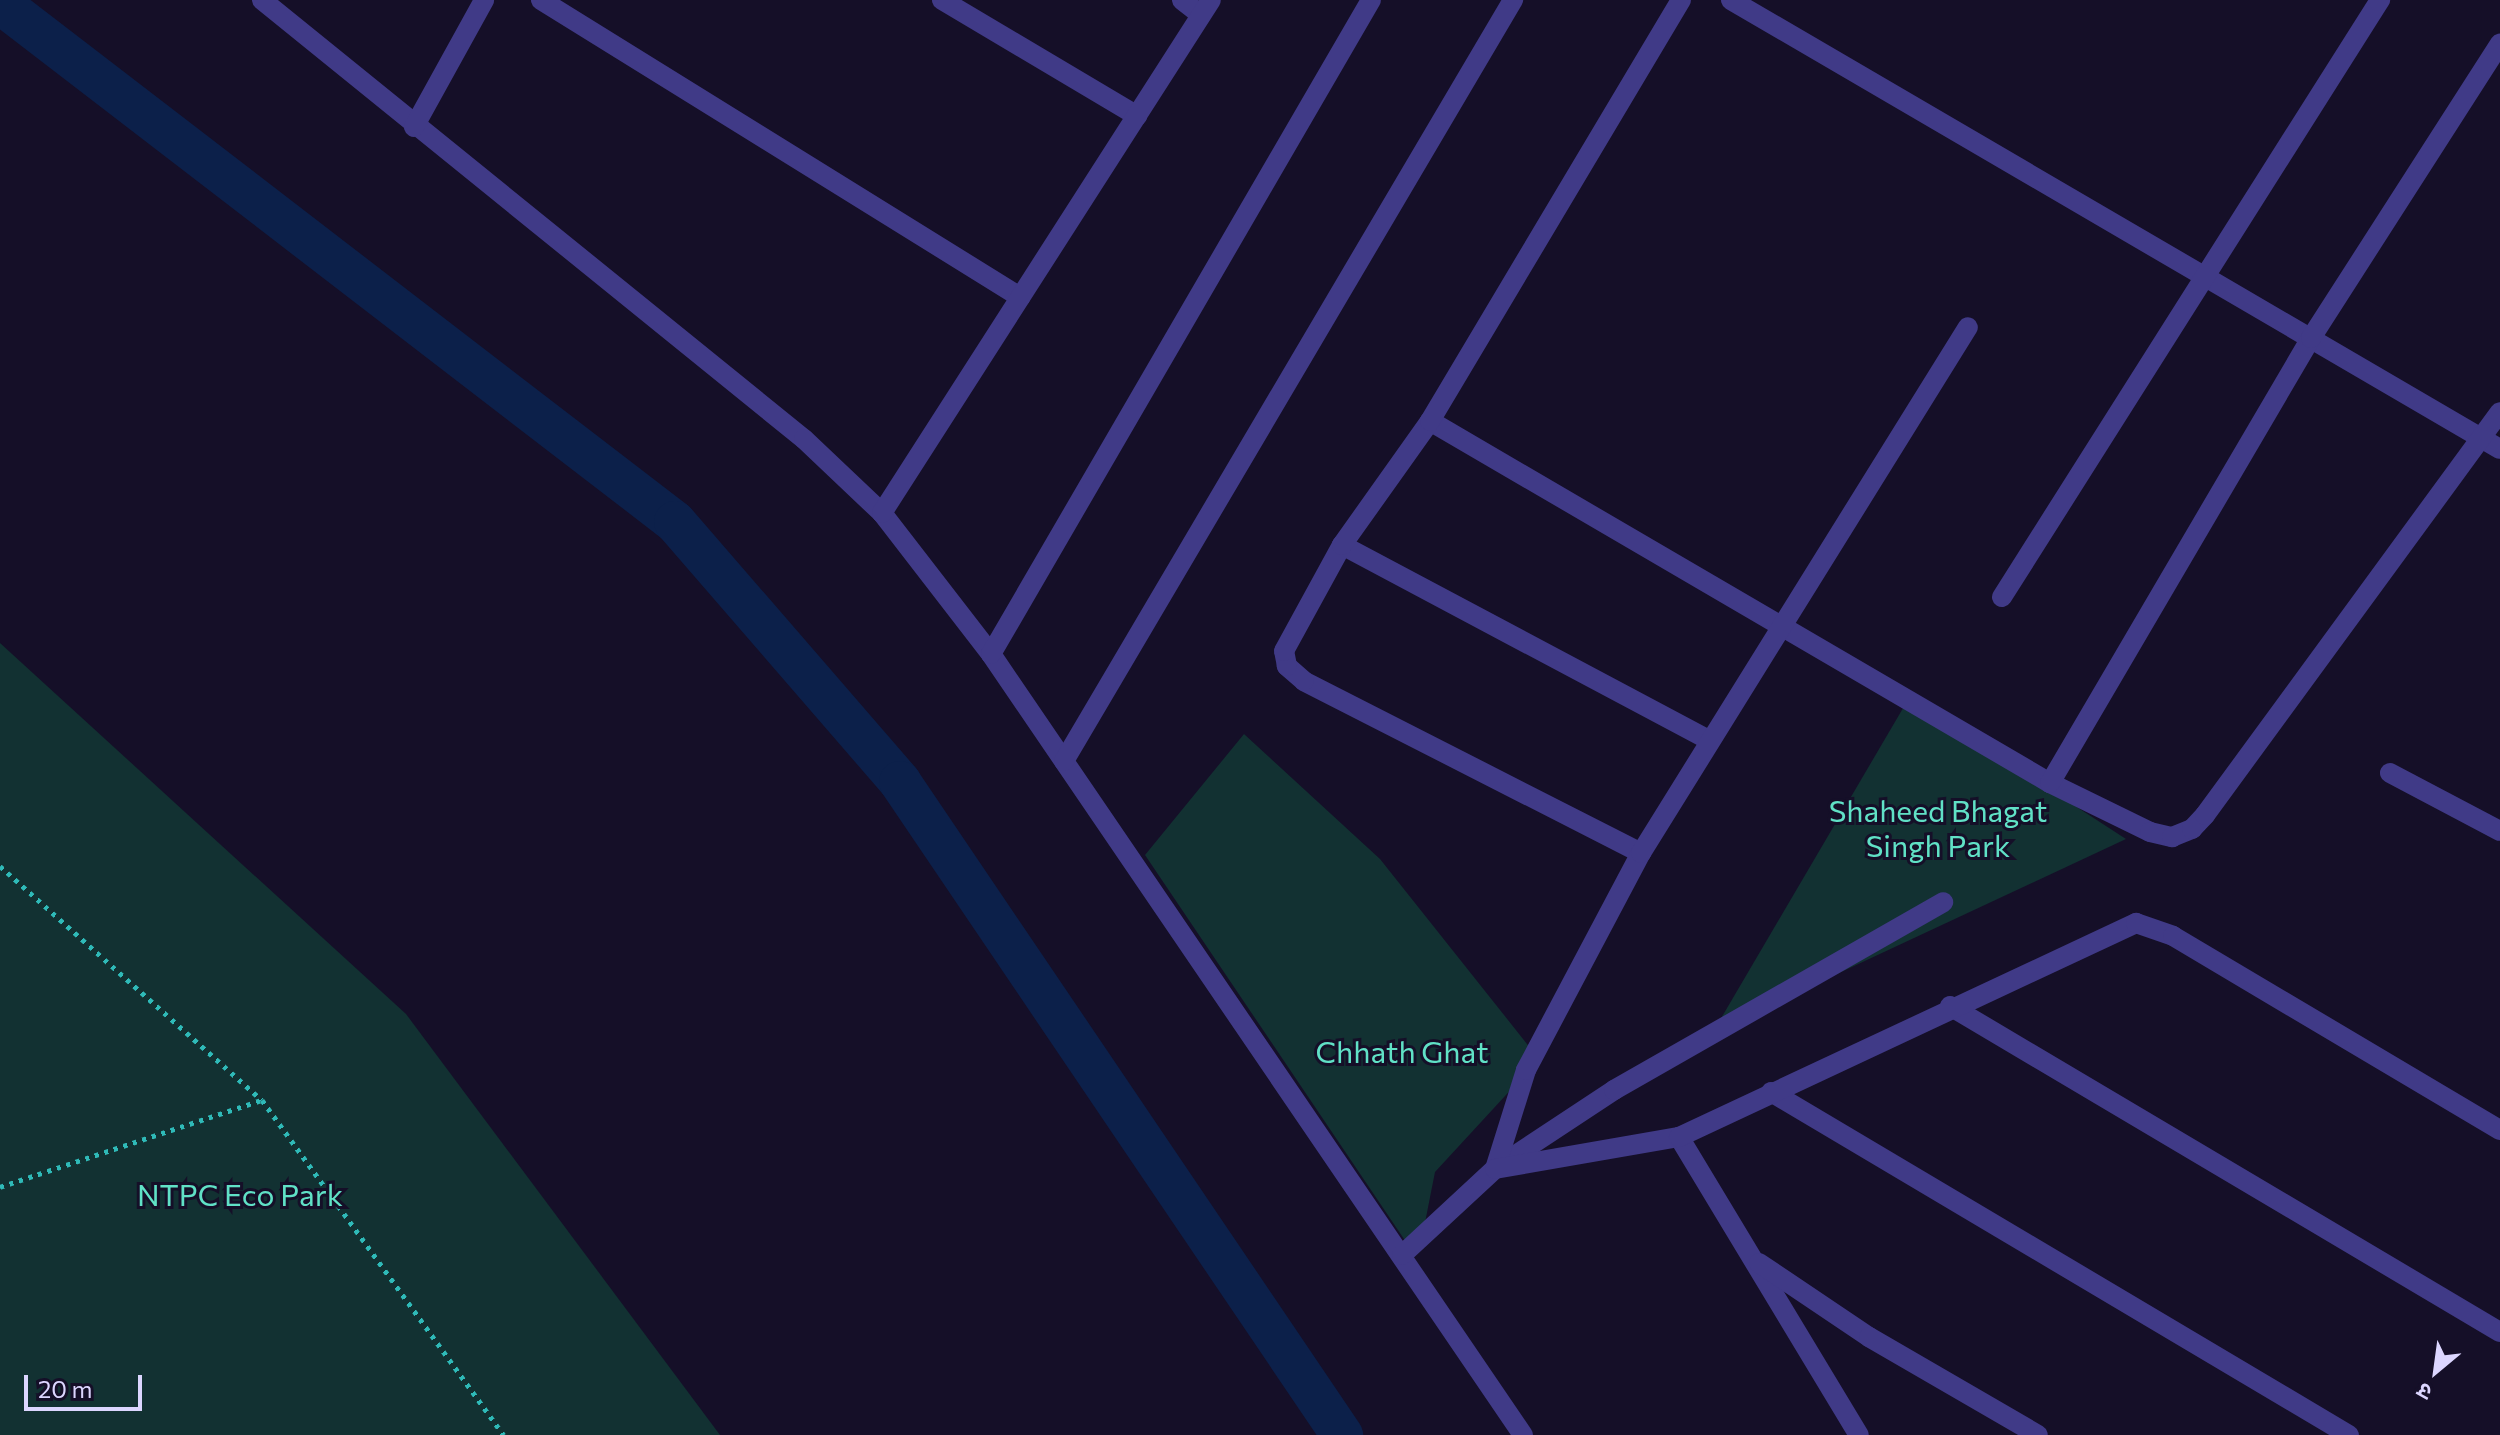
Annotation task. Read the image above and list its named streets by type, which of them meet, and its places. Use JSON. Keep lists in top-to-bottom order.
{
  "parks": ["Shaheed Bhagat Singh Park", "Chhath Ghat", "NTPC Eco Park"],
  "scale_bar": "20 m",
  "north": "bottom left"
}
